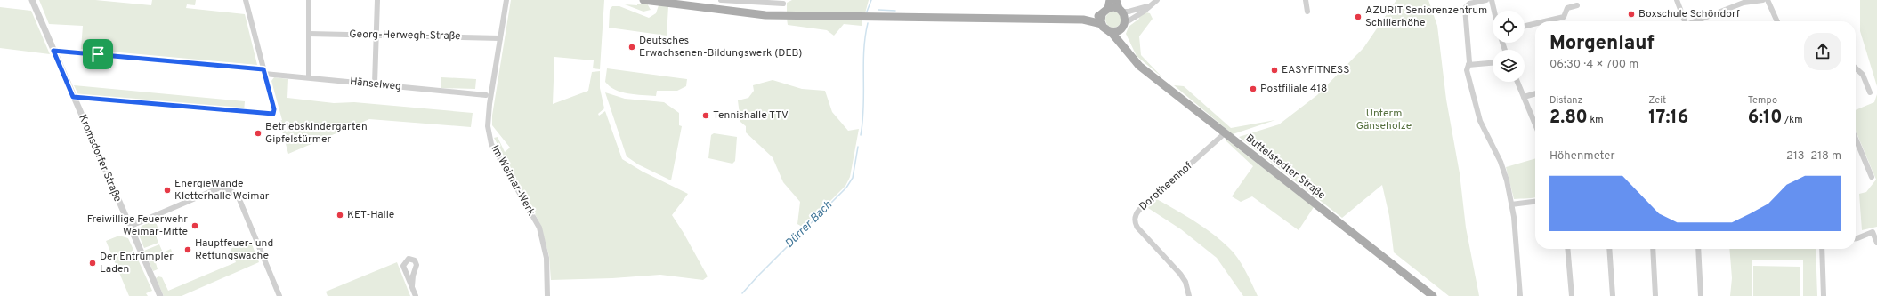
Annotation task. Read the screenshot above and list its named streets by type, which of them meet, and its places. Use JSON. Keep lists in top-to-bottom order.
{
  "streets": {
    "main road": ["Buttelstedter Straße"],
    "street": [
      "Georg-Herwegh-Straße",
      "Hänselweg",
      "Kromsdorfer Straße",
      "Im Weimar-Werk",
      "Dorotheenhof"
    ]
  },
  "crossings": [
    ["Georg-Herwegh-Straße", "Im Weimar-Werk"],
    ["Hänselweg", "Kromsdorfer Straße"],
    ["Buttelstedter Straße", "Dorotheenhof"]
  ],
  "water": ["Dürrer Bach"],
  "parks": ["Unterm Gänseholze"],
  "places": [
    "Boxschule Schöndorf",
    "AZURIT Seniorenzentrum Schillerhöhe",
    "Deutsches Erwachsenen-Bildungswerk (DEB)",
    "EASYFITNESS",
    "Postfiliale 418",
    "Tennishalle TTV",
    "Betriebskindergarten Gipfelstürmer",
    "EnergieWände Kletterhalle Weimar",
    "KET-Halle",
    "Freiwillige Feuerwehr Weimar-Mitte",
    "Hauptfeuer- und Rettungswache",
    "Der Entrümpler Laden"
  ],
  "page": {
    "heading": ["Morgenlauf", "06:30 · 4 × 700 m"],
    "stats": [
      ["Distanz", "2.80 km"],
      ["Zeit", "17:16"],
      ["Tempo", "6:10 /km"]
    ],
    "chart": ["Höhenmeter", "213–218 m"]
  }
}
